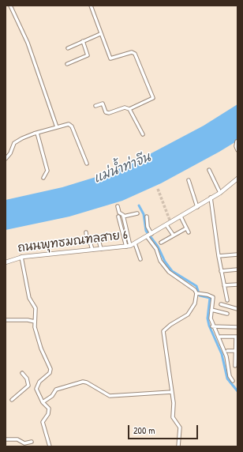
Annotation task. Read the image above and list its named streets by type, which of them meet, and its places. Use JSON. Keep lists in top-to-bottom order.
{
  "streets": {
    "main road": ["ถนนพุทธมณฑลสาย 6"]
  },
  "water": ["แม่น้ำท่าจีน"],
  "scale_bar": "200 m"
}
